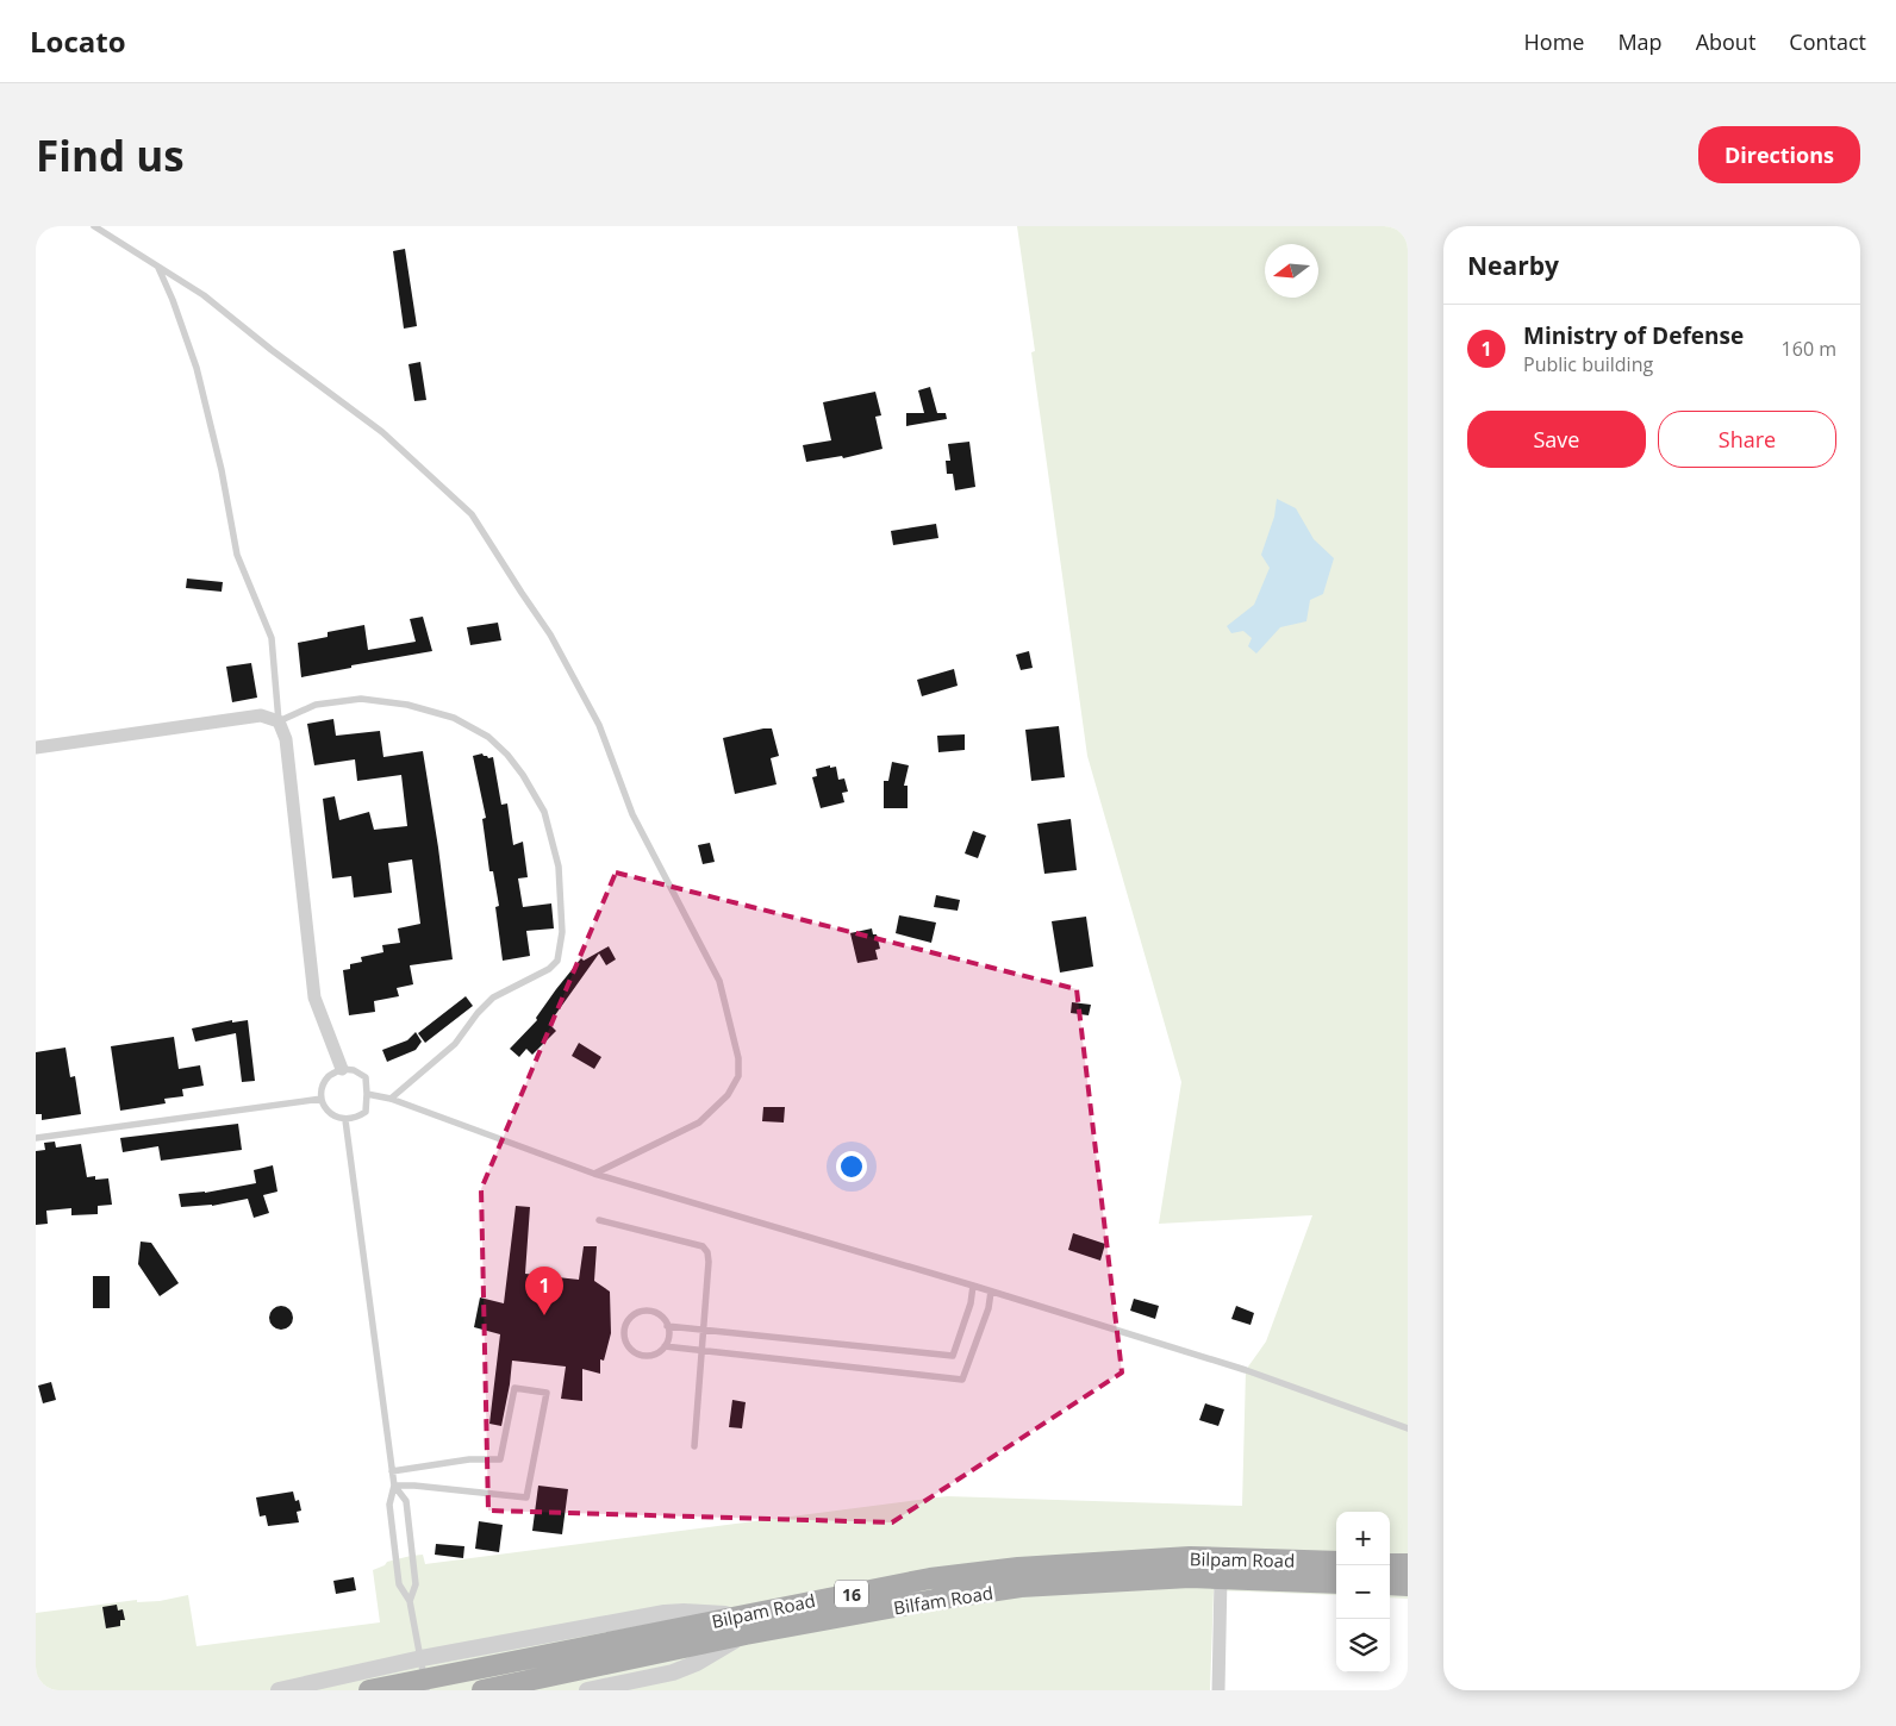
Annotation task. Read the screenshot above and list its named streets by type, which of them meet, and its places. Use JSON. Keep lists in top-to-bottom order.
{
  "streets": {
    "main road": ["Bilpam Road", "16", "Bilfam Road"]
  },
  "crossings": [
    ["Bilpam Road", "Bilfam Road"]
  ],
  "north": "left",
  "page": {
    "header": "Locato",
    "nav": [
      "Home",
      "Map",
      "About",
      "Contact"
    ],
    "buttons": [
      "Directions",
      ["Save", "Share"]
    ],
    "title": "Find us",
    "heading": "Nearby",
    "list": [
      {
        "mark": "1",
        "name": "Ministry of Defense",
        "note": "Public building",
        "value": "160 m"
      }
    ],
    "pins": "1",
    "map_buttons": ["+", "−"]
  }
}
